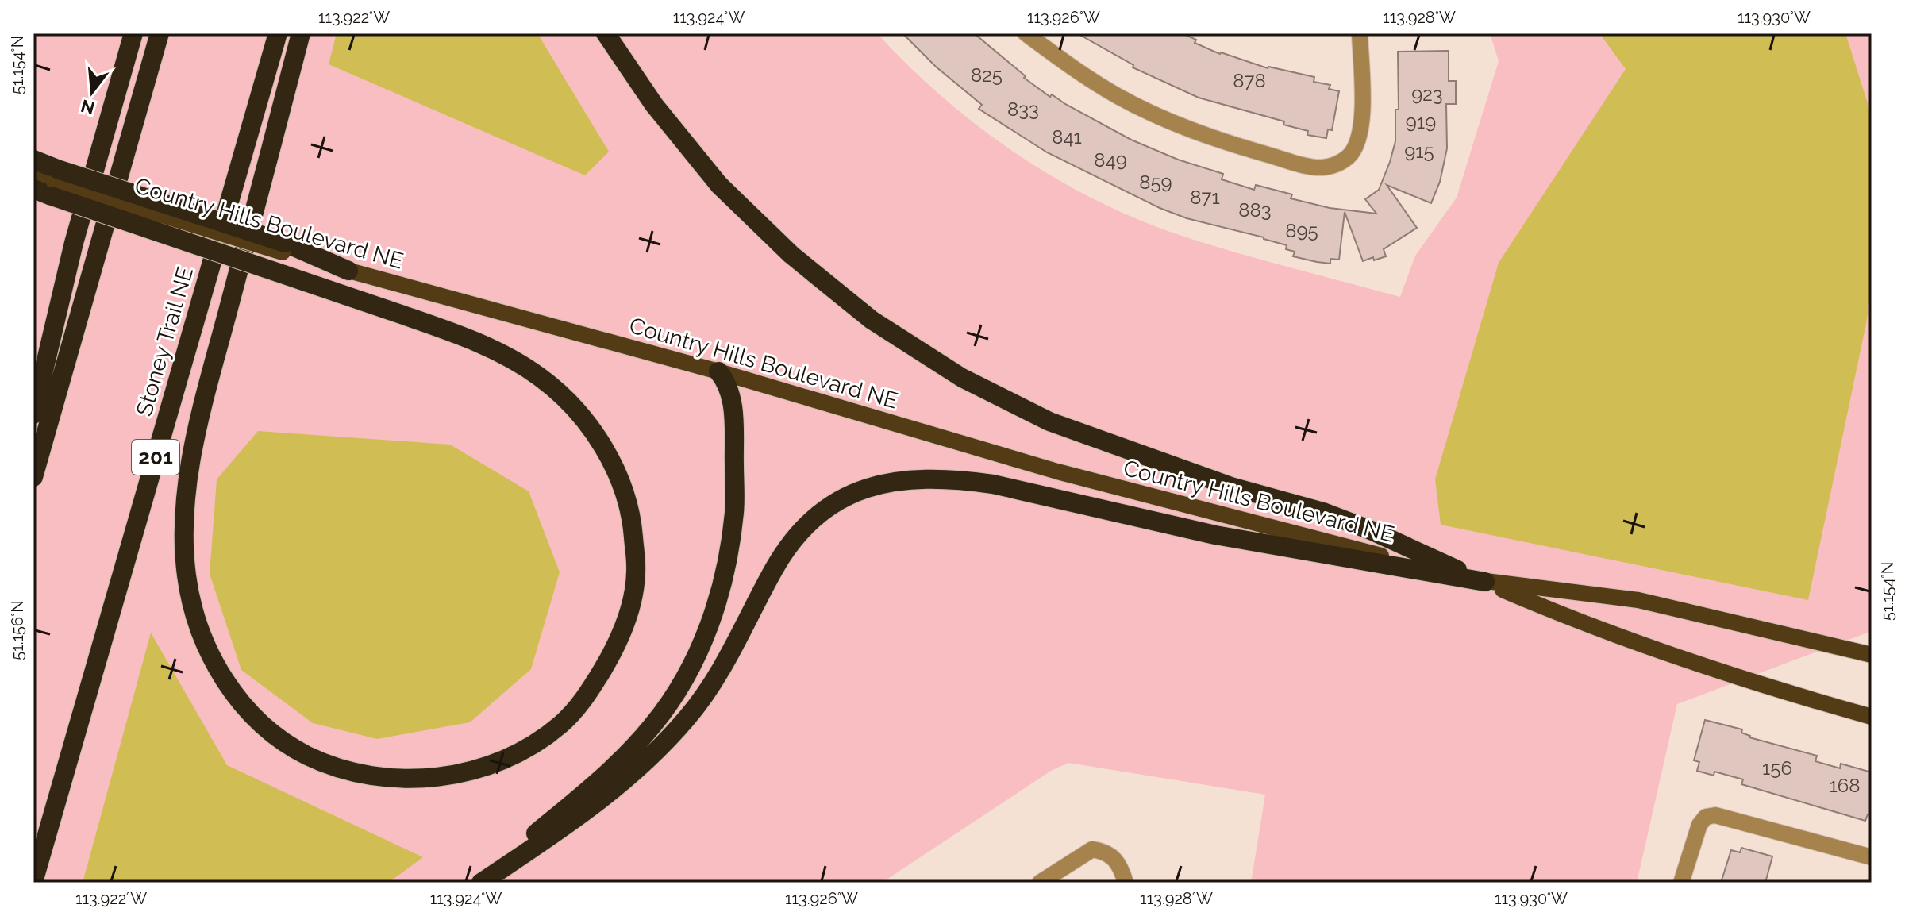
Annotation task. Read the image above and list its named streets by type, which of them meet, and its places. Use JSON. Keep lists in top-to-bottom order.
{
  "streets": {
    "highway": ["Stoney Trail NE", "201"],
    "main road": ["Country Hills Boulevard NE"]
  },
  "house_numbers": [
    "825",
    "878",
    "923",
    "833",
    "919",
    "841",
    "915",
    "849",
    "859",
    "871",
    "883",
    "895",
    "156",
    "168"
  ],
  "north": "bottom",
  "coordinates": [
    "113.922°W",
    "113.924°W",
    "113.926°W",
    "113.928°W",
    "113.930°W",
    "51.154°N",
    "51.156°N"
  ]
}
